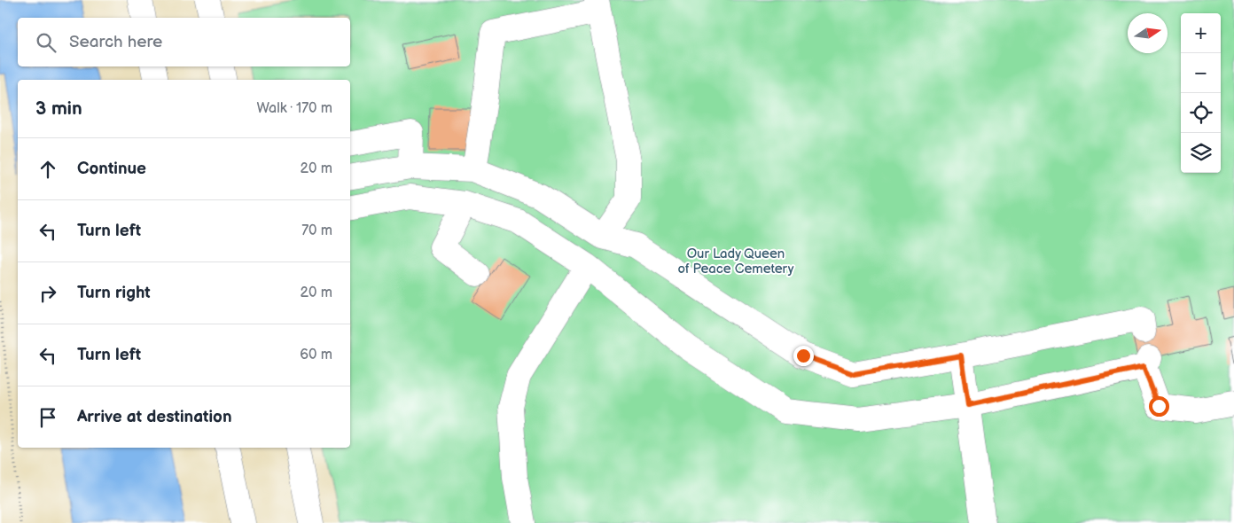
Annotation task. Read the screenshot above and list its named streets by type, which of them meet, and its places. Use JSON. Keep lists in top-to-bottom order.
{
  "parks": ["Our Lady Queen of Peace Cemetery"],
  "north": "right",
  "page": {
    "map_buttons": ["+", "−"],
    "search": "Search here",
    "heading": ["3 min", "Walk · 170 m"],
    "list": [
      ["Continue", "20 m"],
      ["Turn left", "70 m"],
      ["Turn right", "20 m"],
      ["Turn left", "60 m"],
      "Arrive at destination"
    ]
  }
}
